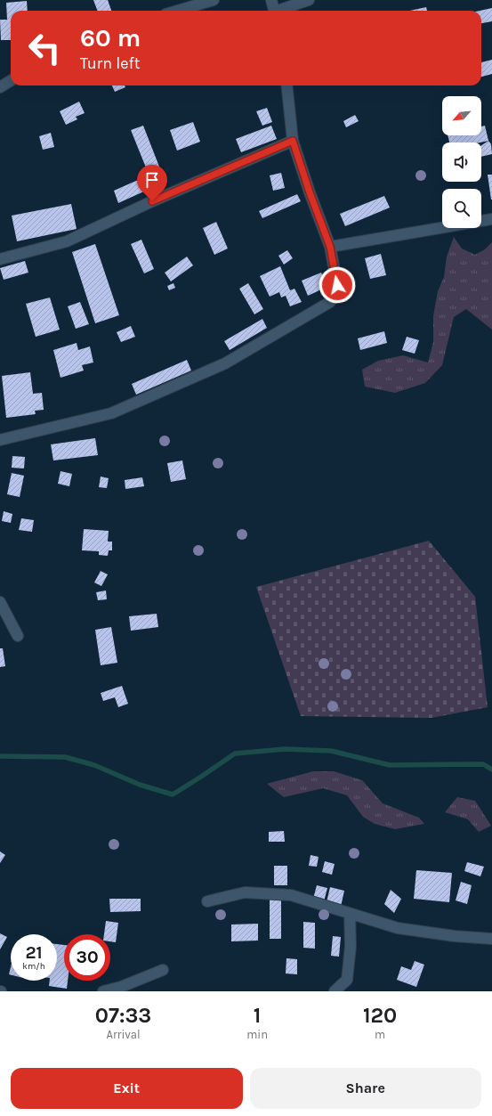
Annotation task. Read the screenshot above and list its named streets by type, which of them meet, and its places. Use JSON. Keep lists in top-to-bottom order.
{
  "north": "bottom left",
  "page": {
    "turn": ["60 m", "Turn left"],
    "speed": "21 km/h",
    "limit": "30",
    "eta": [
      "07:33",
      "Arrival",
      "1",
      "min",
      "120",
      "m"
    ],
    "buttons": ["Exit", "Share"]
  }
}
